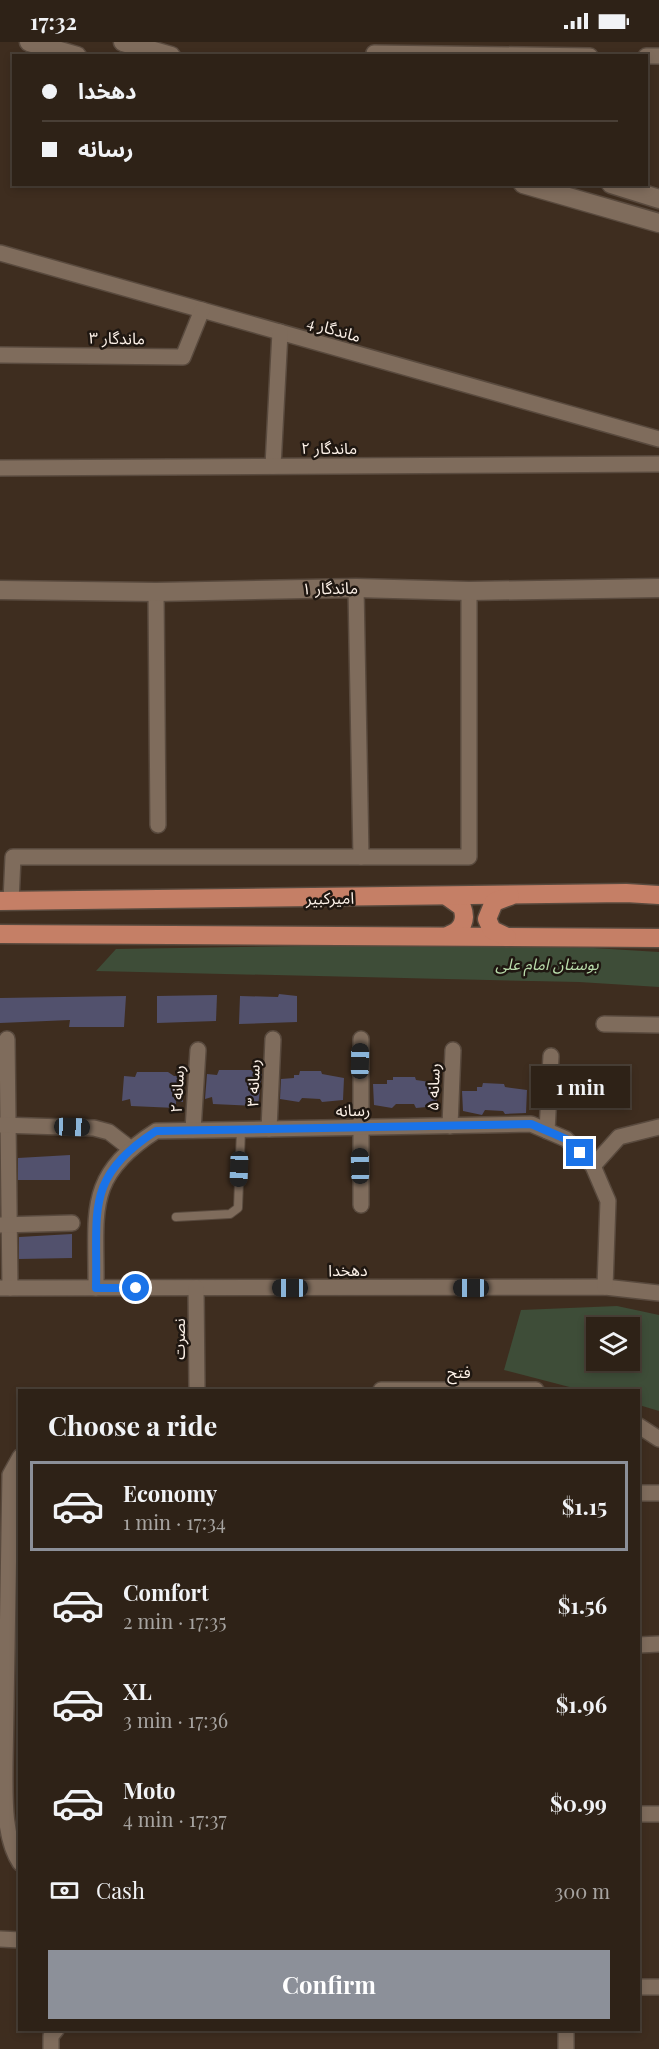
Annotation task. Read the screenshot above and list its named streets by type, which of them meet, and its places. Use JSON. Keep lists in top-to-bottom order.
{
  "streets": {
    "main road": ["امیرکبیر"],
    "street": [
      "ماندگار 4",
      "ماندگار ۳",
      "ماندگار ۲",
      "ماندگار ۱",
      "رسانه ۳",
      "رسانه ۵",
      "رسانه ۲",
      "رسانه",
      "دهخدا",
      "نصرت"
    ]
  },
  "crossings": [
    ["ماندگار 4", "ماندگار ۳"],
    ["رسانه ۳", "رسانه"],
    ["رسانه ۵", "رسانه"],
    ["رسانه ۲", "رسانه"],
    ["رسانه", "دهخدا"],
    ["دهخدا", "نصرت"]
  ],
  "parks": ["بوستان امام علی"],
  "page": {
    "status": "17:32",
    "banner": ["دهخدا", "رسانه"],
    "bubble": "1 min",
    "heading": "Choose a ride",
    "list": [
      {
        "name": "Economy",
        "note": "1 min · 17:34",
        "value": "$1.15"
      },
      {
        "name": "Comfort",
        "note": "2 min · 17:35",
        "value": "$1.56"
      },
      {
        "name": "XL",
        "note": "3 min · 17:36",
        "value": "$1.96"
      },
      {
        "name": "Moto",
        "note": "4 min · 17:37",
        "value": "$0.99"
      }
    ],
    "pay": ["Cash", "300 m"],
    "buttons": "Confirm"
  }
}
